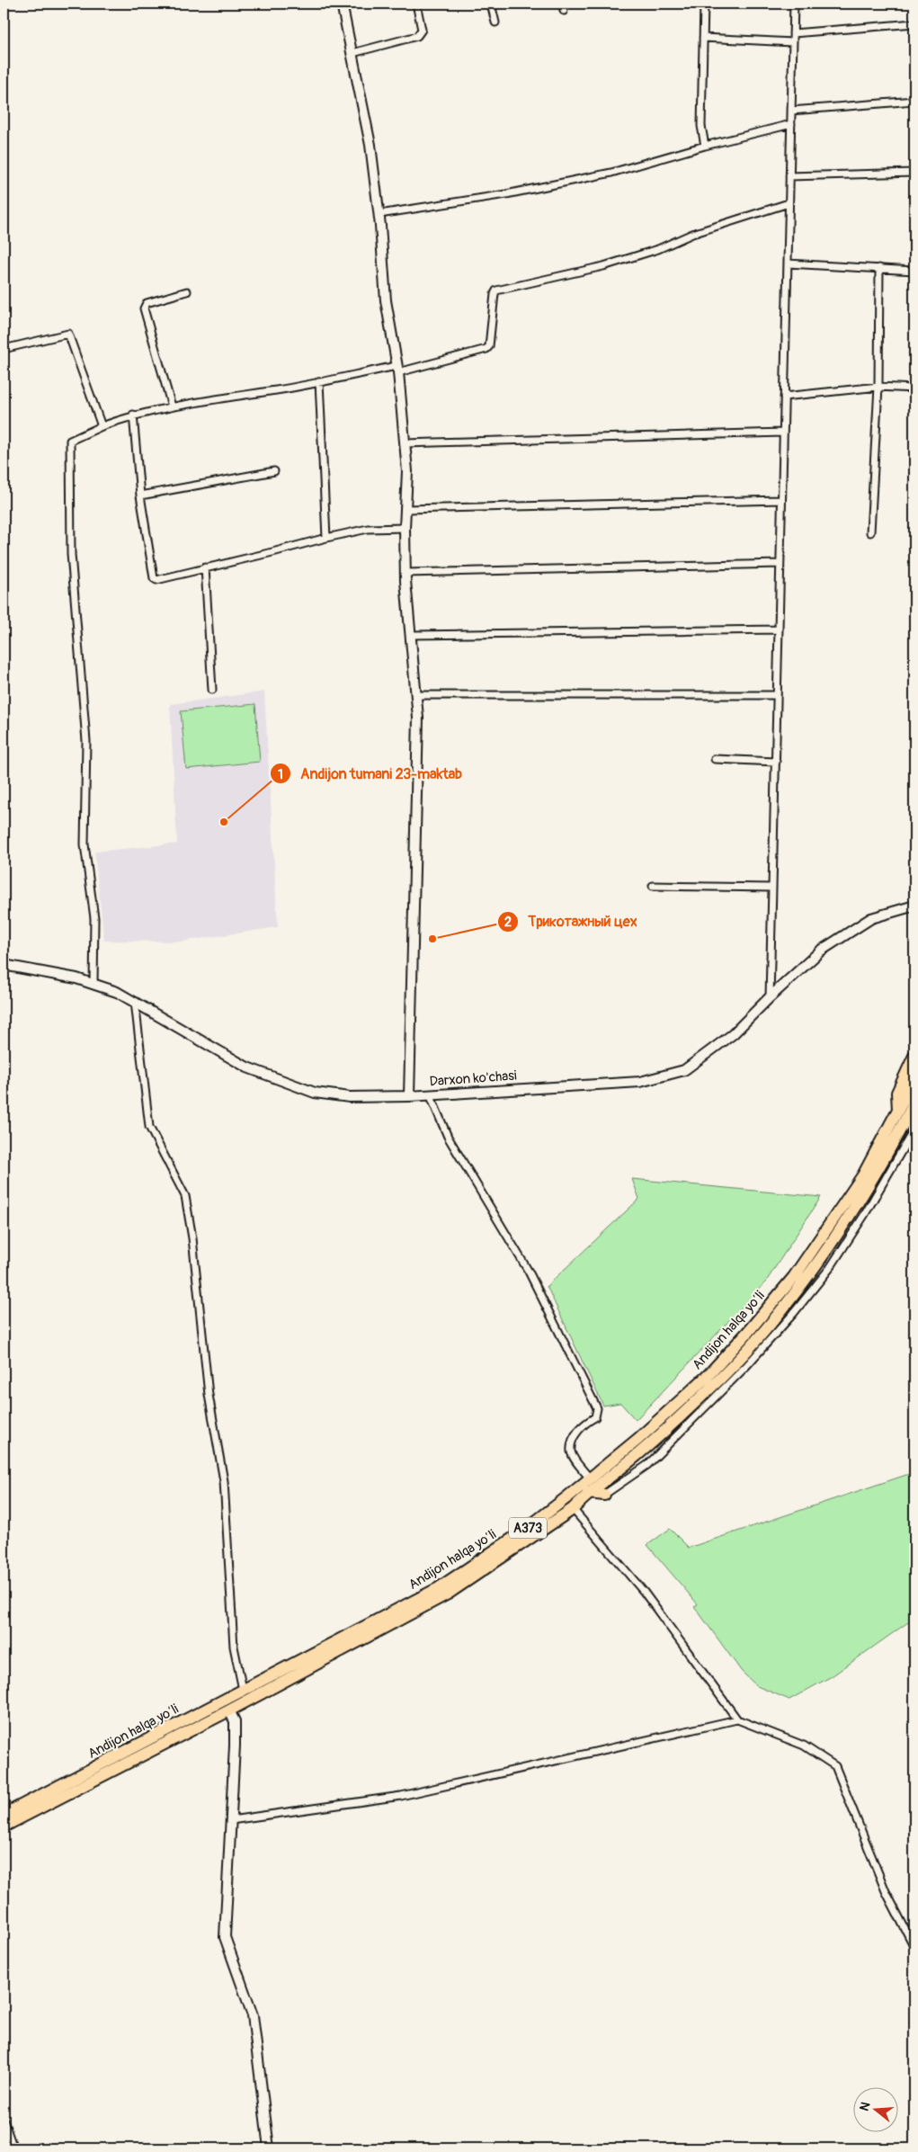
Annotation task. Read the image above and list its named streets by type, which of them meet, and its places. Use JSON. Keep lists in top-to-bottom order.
{
  "streets": {
    "highway": ["Andijon halqa yo‘li", "A373"],
    "street": ["Darxon ko'chasi"]
  },
  "places": ["Andijon tumani 23-maktab", "Трикотажный цех"],
  "north": "left"
}
